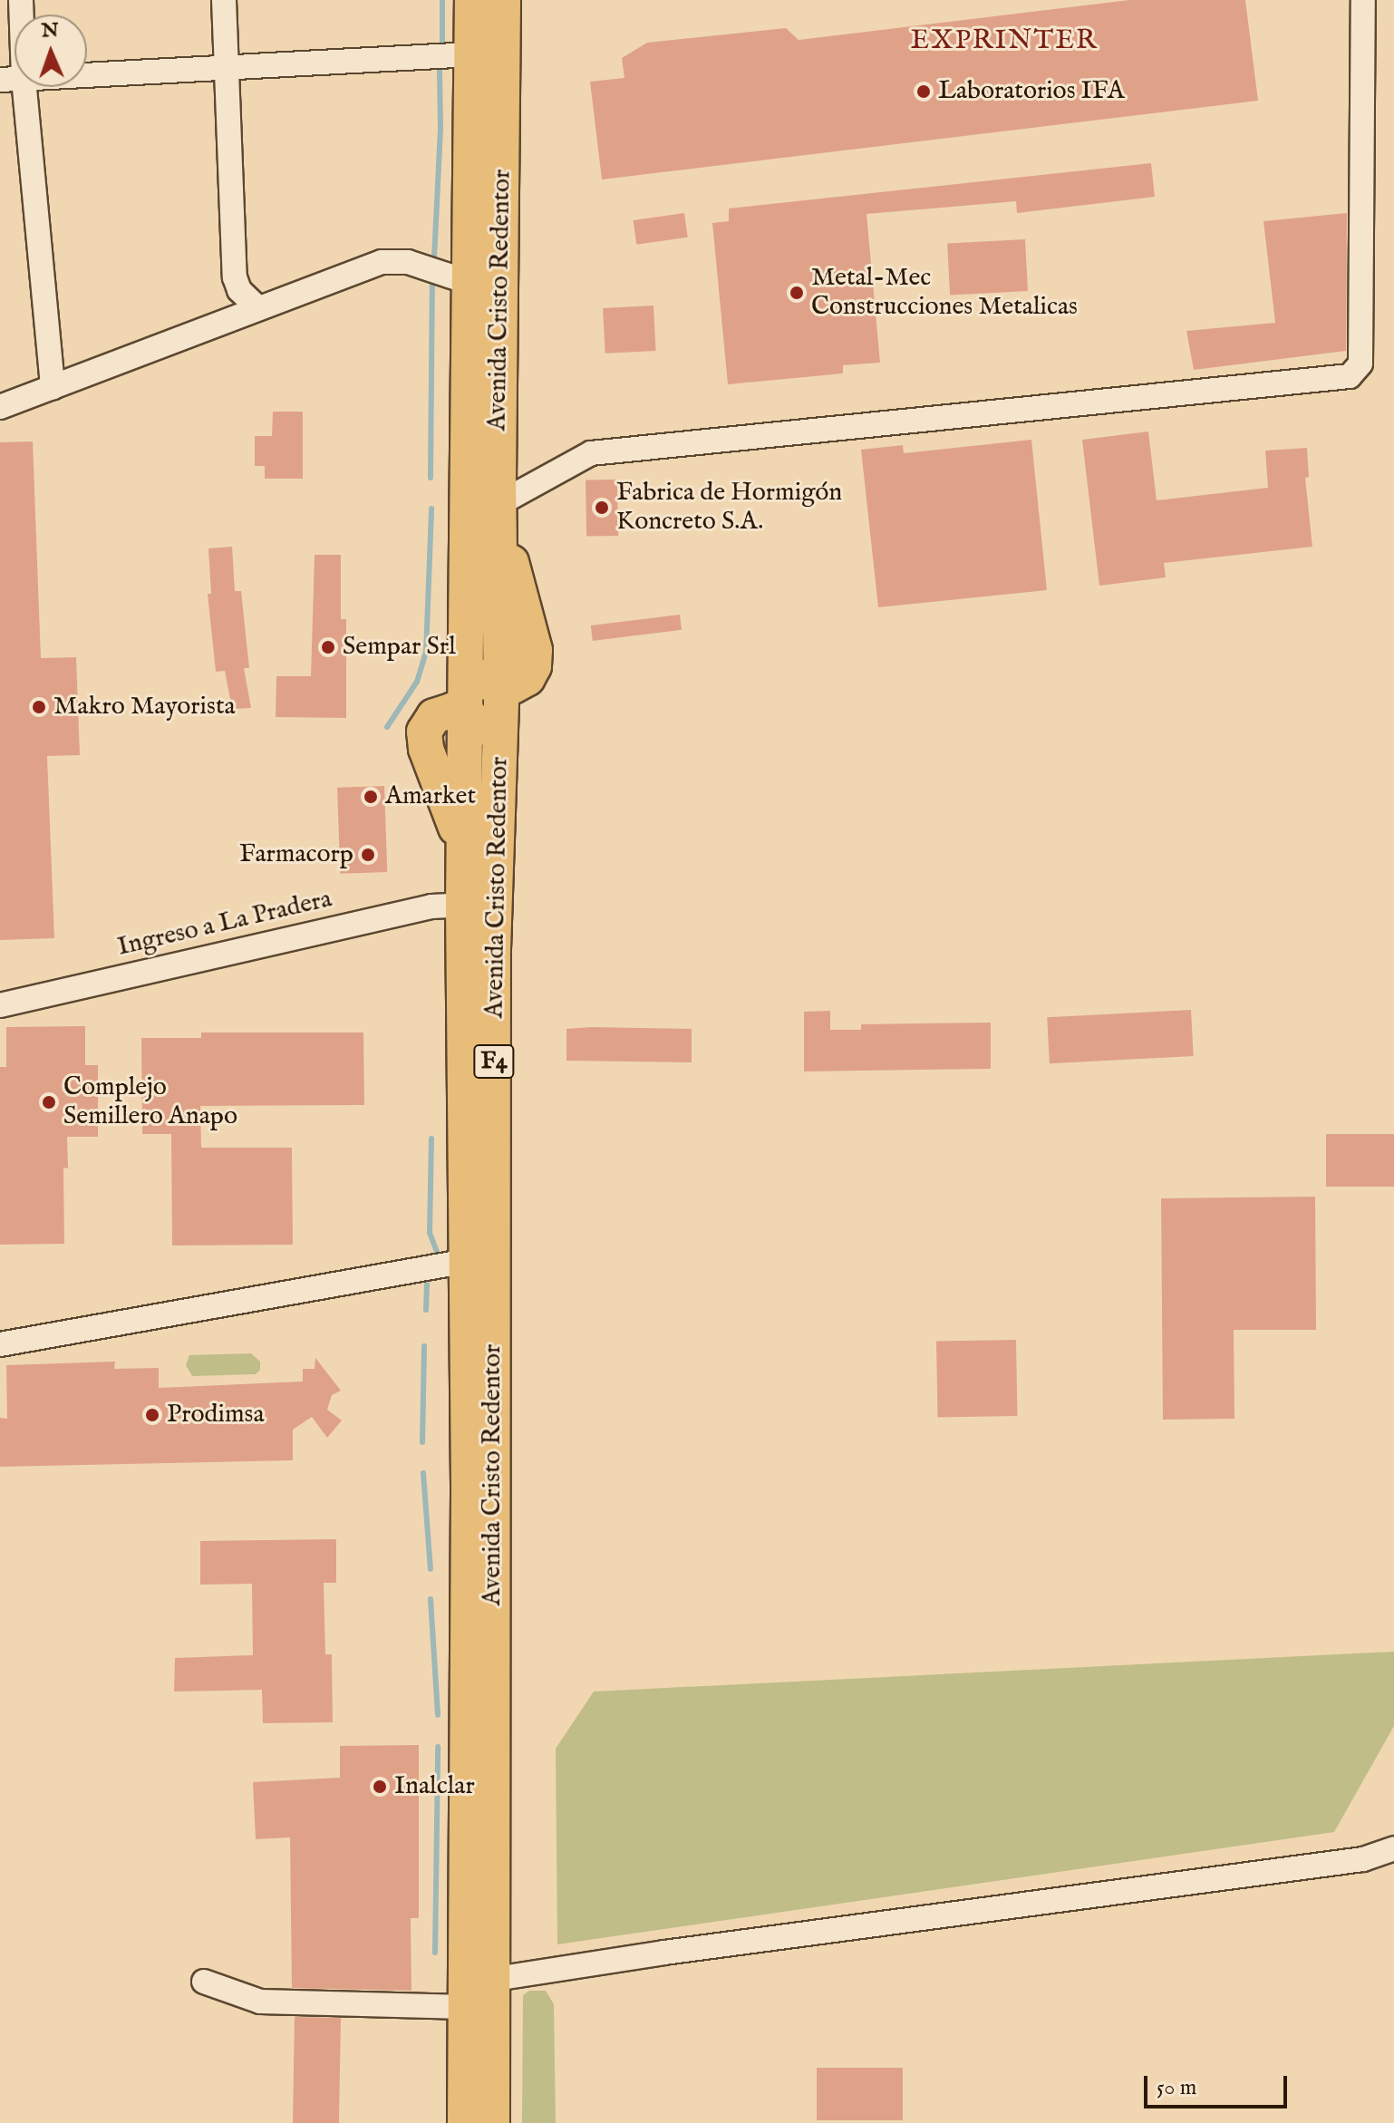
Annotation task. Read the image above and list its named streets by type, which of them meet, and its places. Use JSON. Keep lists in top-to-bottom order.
{
  "streets": {
    "highway": ["Avenida Cristo Redentor", "F4"],
    "street": ["Ingreso a La Pradera"]
  },
  "crossings": [
    ["Avenida Cristo Redentor", "Ingreso a La Pradera"]
  ],
  "districts": ["EXPRINTER"],
  "places": [
    "Laboratorios IFA",
    "Metal-Mec Construcciones Metalicas",
    "Fabrica de Hormigón Koncreto S.A.",
    "Sempar Srl",
    "Makro Mayorista",
    "Amarket",
    "Farmacorp",
    "Complejo Semillero Anapo",
    "Prodimsa",
    "Inalclar"
  ],
  "scale_bar": "50 m",
  "north": "top"
}
